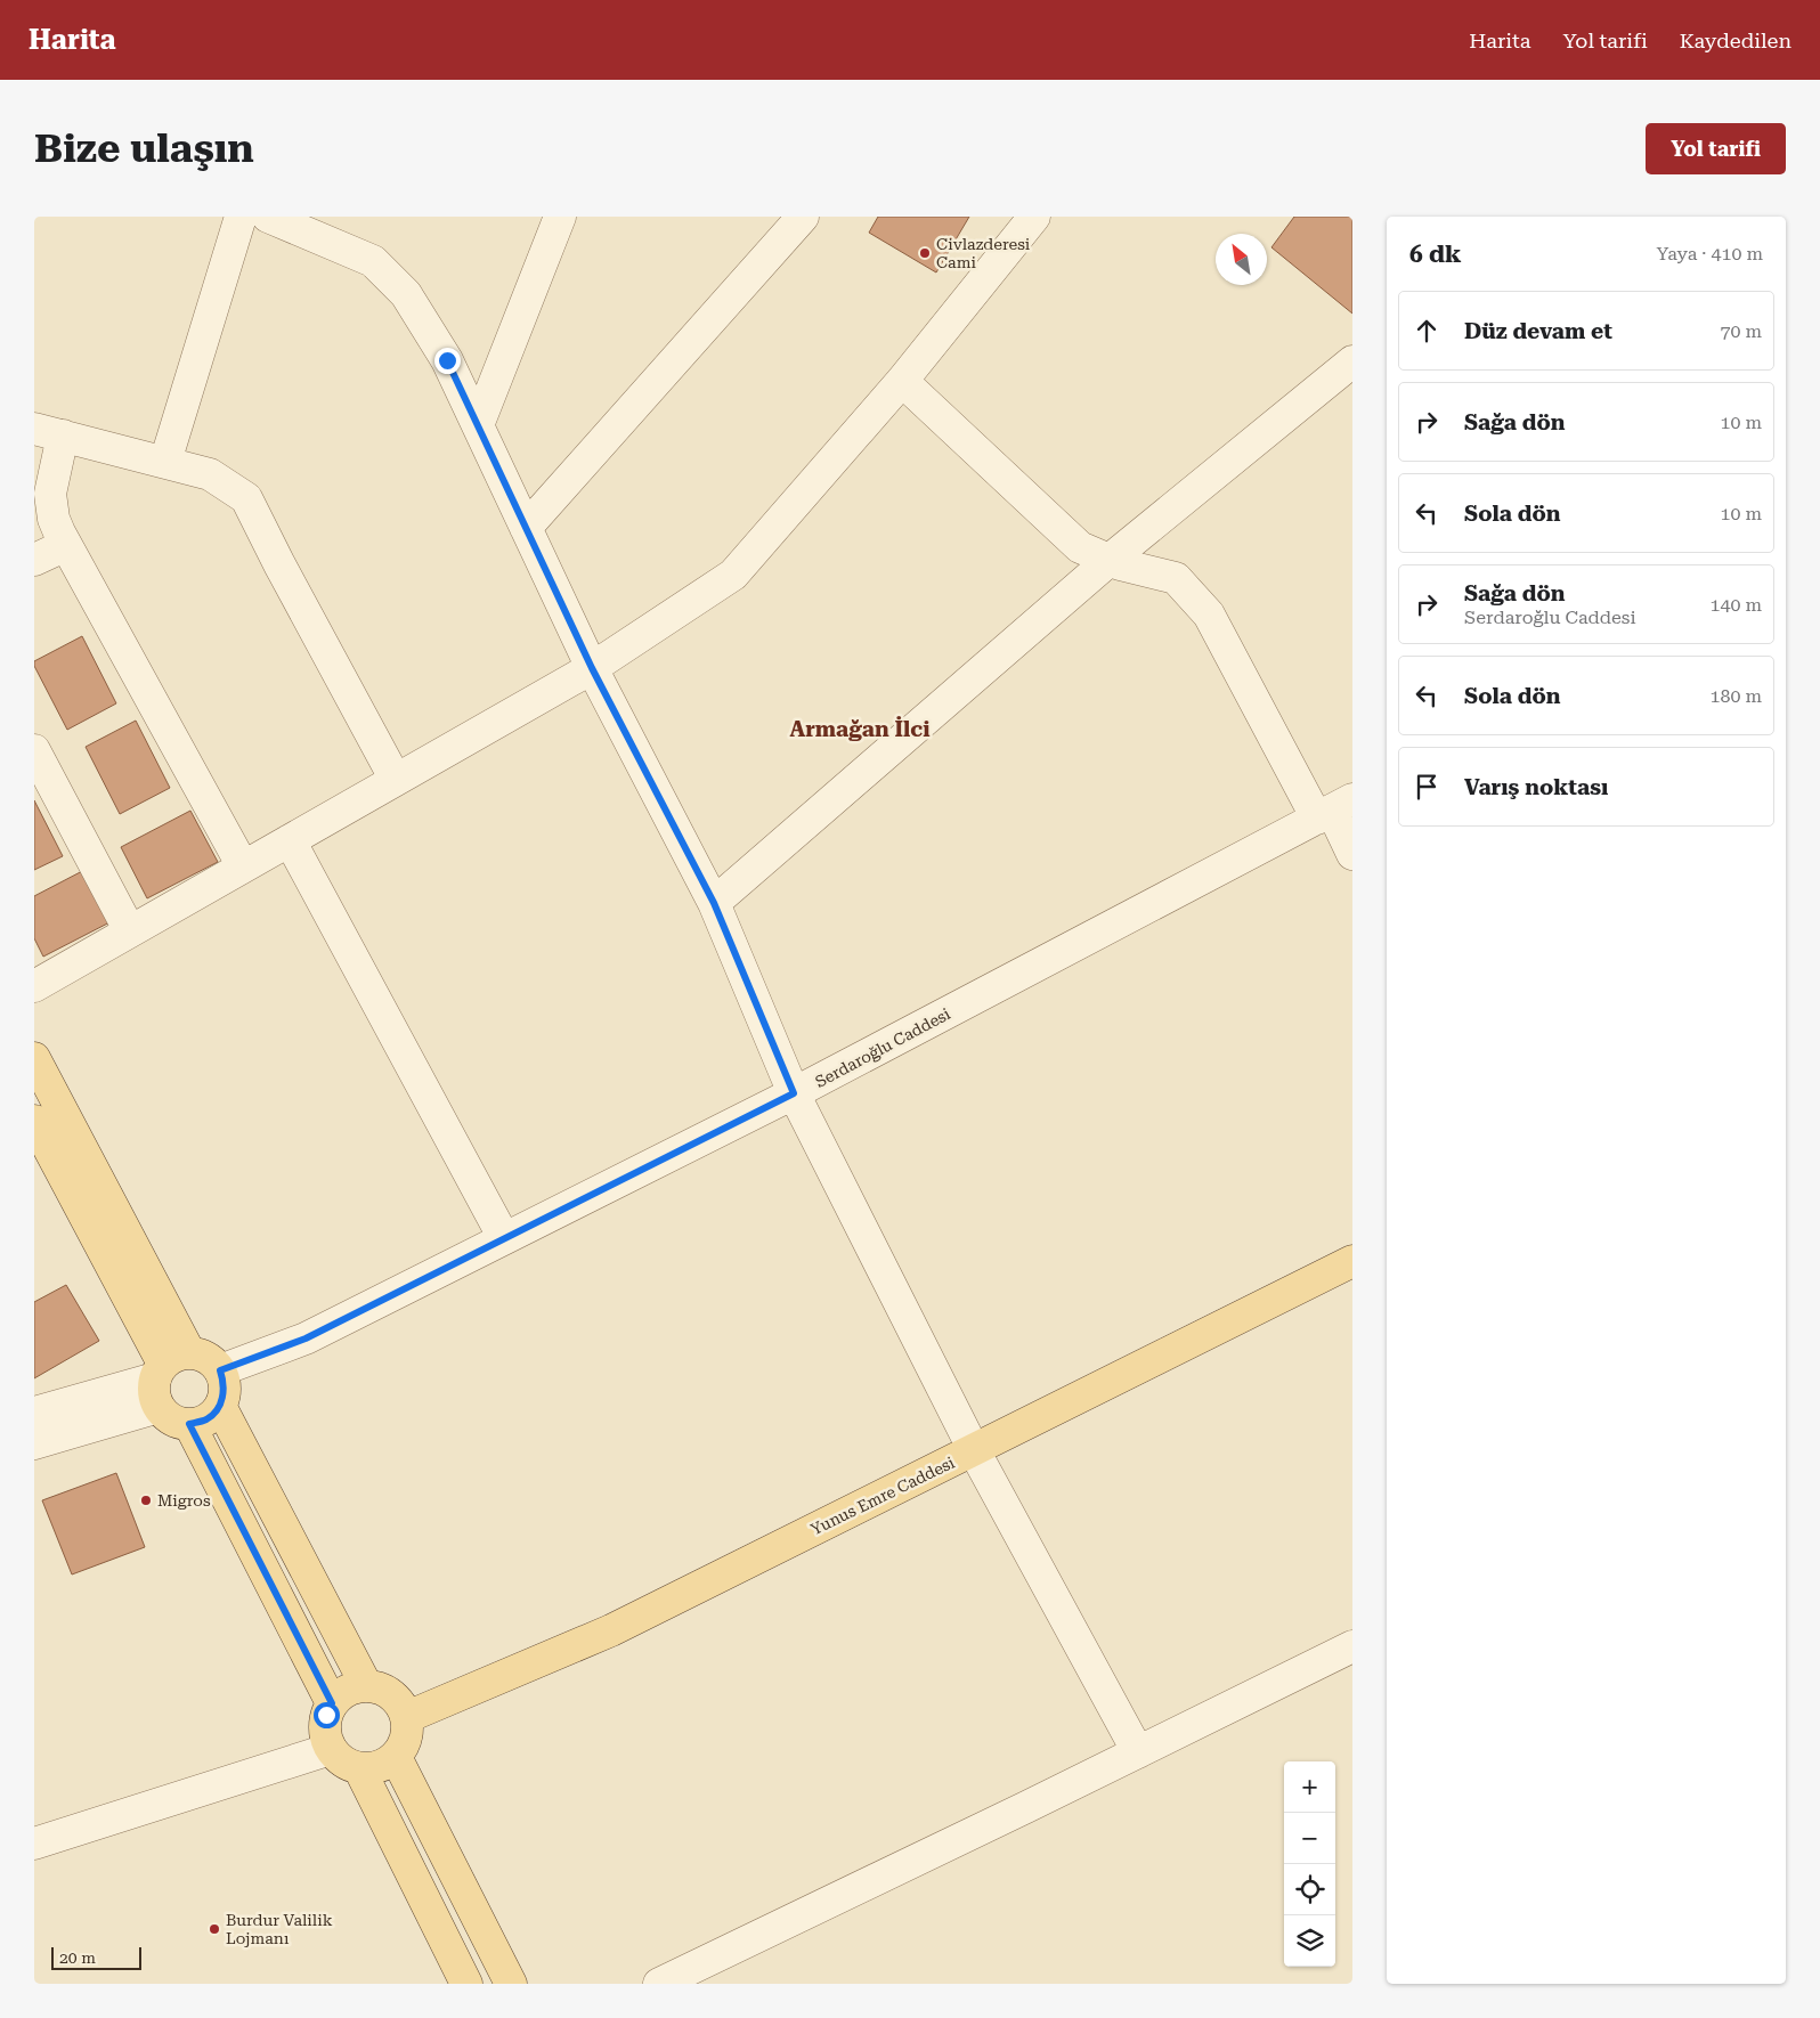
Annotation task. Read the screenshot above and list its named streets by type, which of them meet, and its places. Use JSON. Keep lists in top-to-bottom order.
{
  "streets": {
    "main road": ["Yunus Emre Caddesi"],
    "street": ["Serdaroğlu Caddesi"]
  },
  "districts": ["Armağan İlci"],
  "places": ["Civlazderesi Cami", "Migros", "Burdur Valilik Lojmanı"],
  "scale_bar": "20 m",
  "north": "top left",
  "page": {
    "header": "Harita",
    "nav": ["Harita", "Yol tarifi", "Kaydedilen"],
    "buttons": "Yol tarifi",
    "title": "Bize ulaşın",
    "heading": ["6 dk", "Yaya · 410 m"],
    "list": [
      ["Düz devam et", "70 m"],
      ["Sağa dön", "10 m"],
      ["Sola dön", "10 m"],
      ["Sağa dön", "Serdaroğlu Caddesi", "140 m"],
      ["Sola dön", "180 m"],
      "Varış noktası"
    ],
    "map_buttons": ["+", "−"],
    "scale": "20 m"
  }
}
